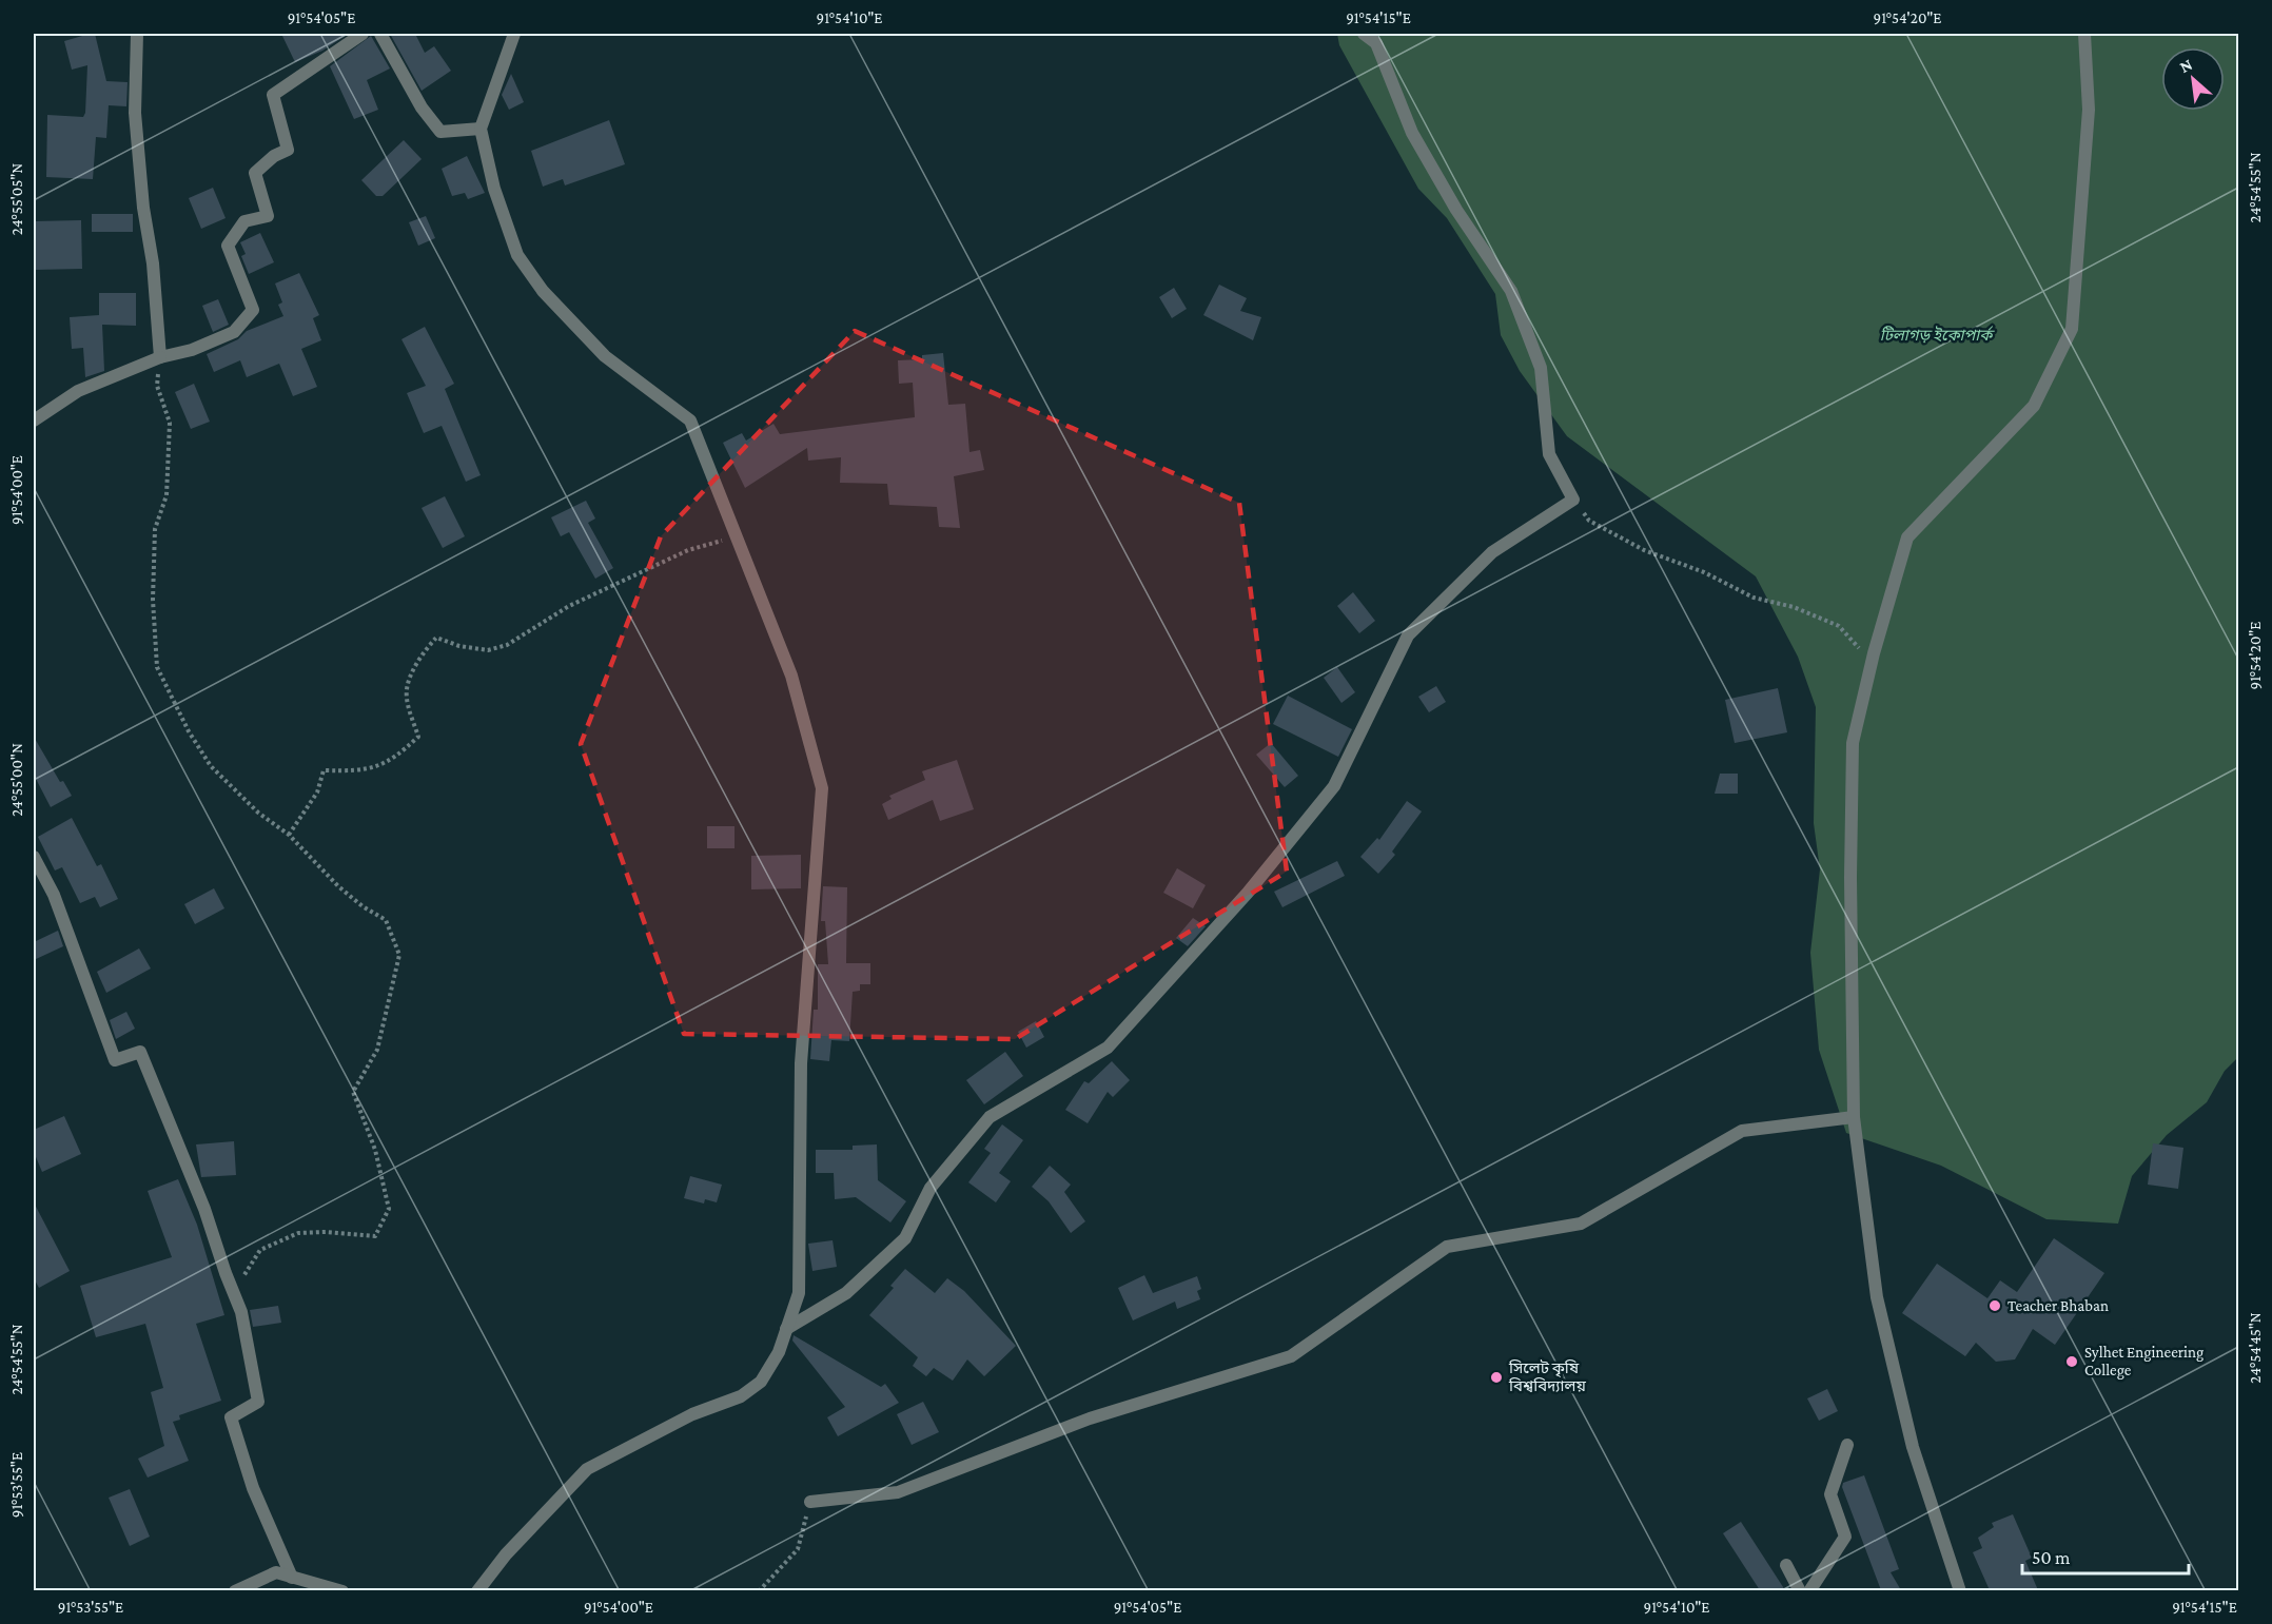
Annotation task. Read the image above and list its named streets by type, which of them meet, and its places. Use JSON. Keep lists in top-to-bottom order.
{
  "parks": ["টিলাগড় ইকোপার্ক"],
  "places": ["Teacher Bhaban", "Sylhet Engineering College", "সিলেট কৃষি বিশ্ববিদ্যালয়"],
  "scale_bar": "50 m",
  "north": "top left",
  "coordinates": [
    "91°54'05\"E",
    "91°54'10\"E",
    "91°54'15\"E",
    "91°54'20\"E",
    "24°54'55\"N",
    "24°55'05\"N",
    "91°54'00\"E",
    "24°55'00\"N",
    "24°54'45\"N",
    "91°53'55\"E"
  ]
}
